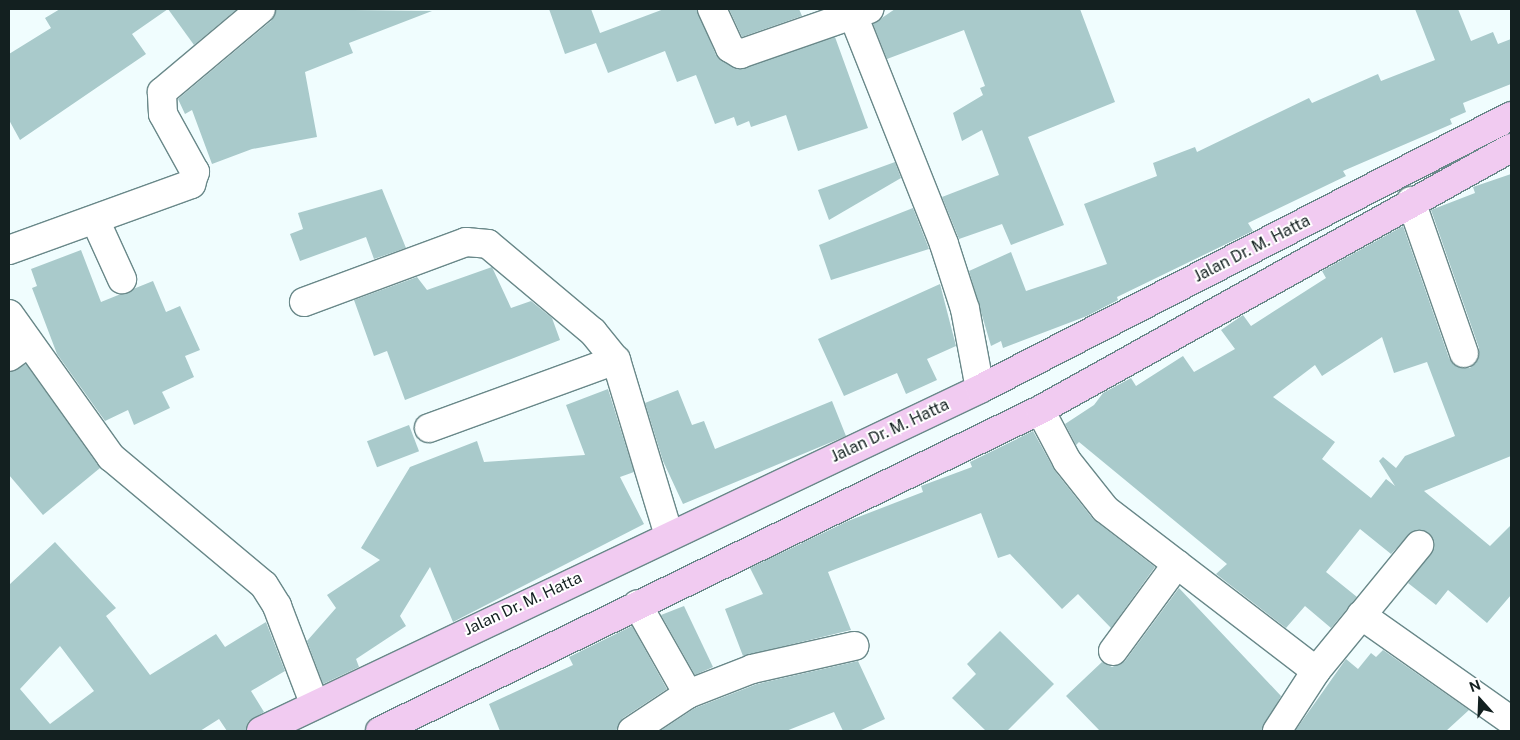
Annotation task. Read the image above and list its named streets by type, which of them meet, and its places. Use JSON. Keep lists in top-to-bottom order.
{
  "streets": {
    "main road": ["Jalan Dr. M. Hatta"]
  },
  "north": "top"
}
